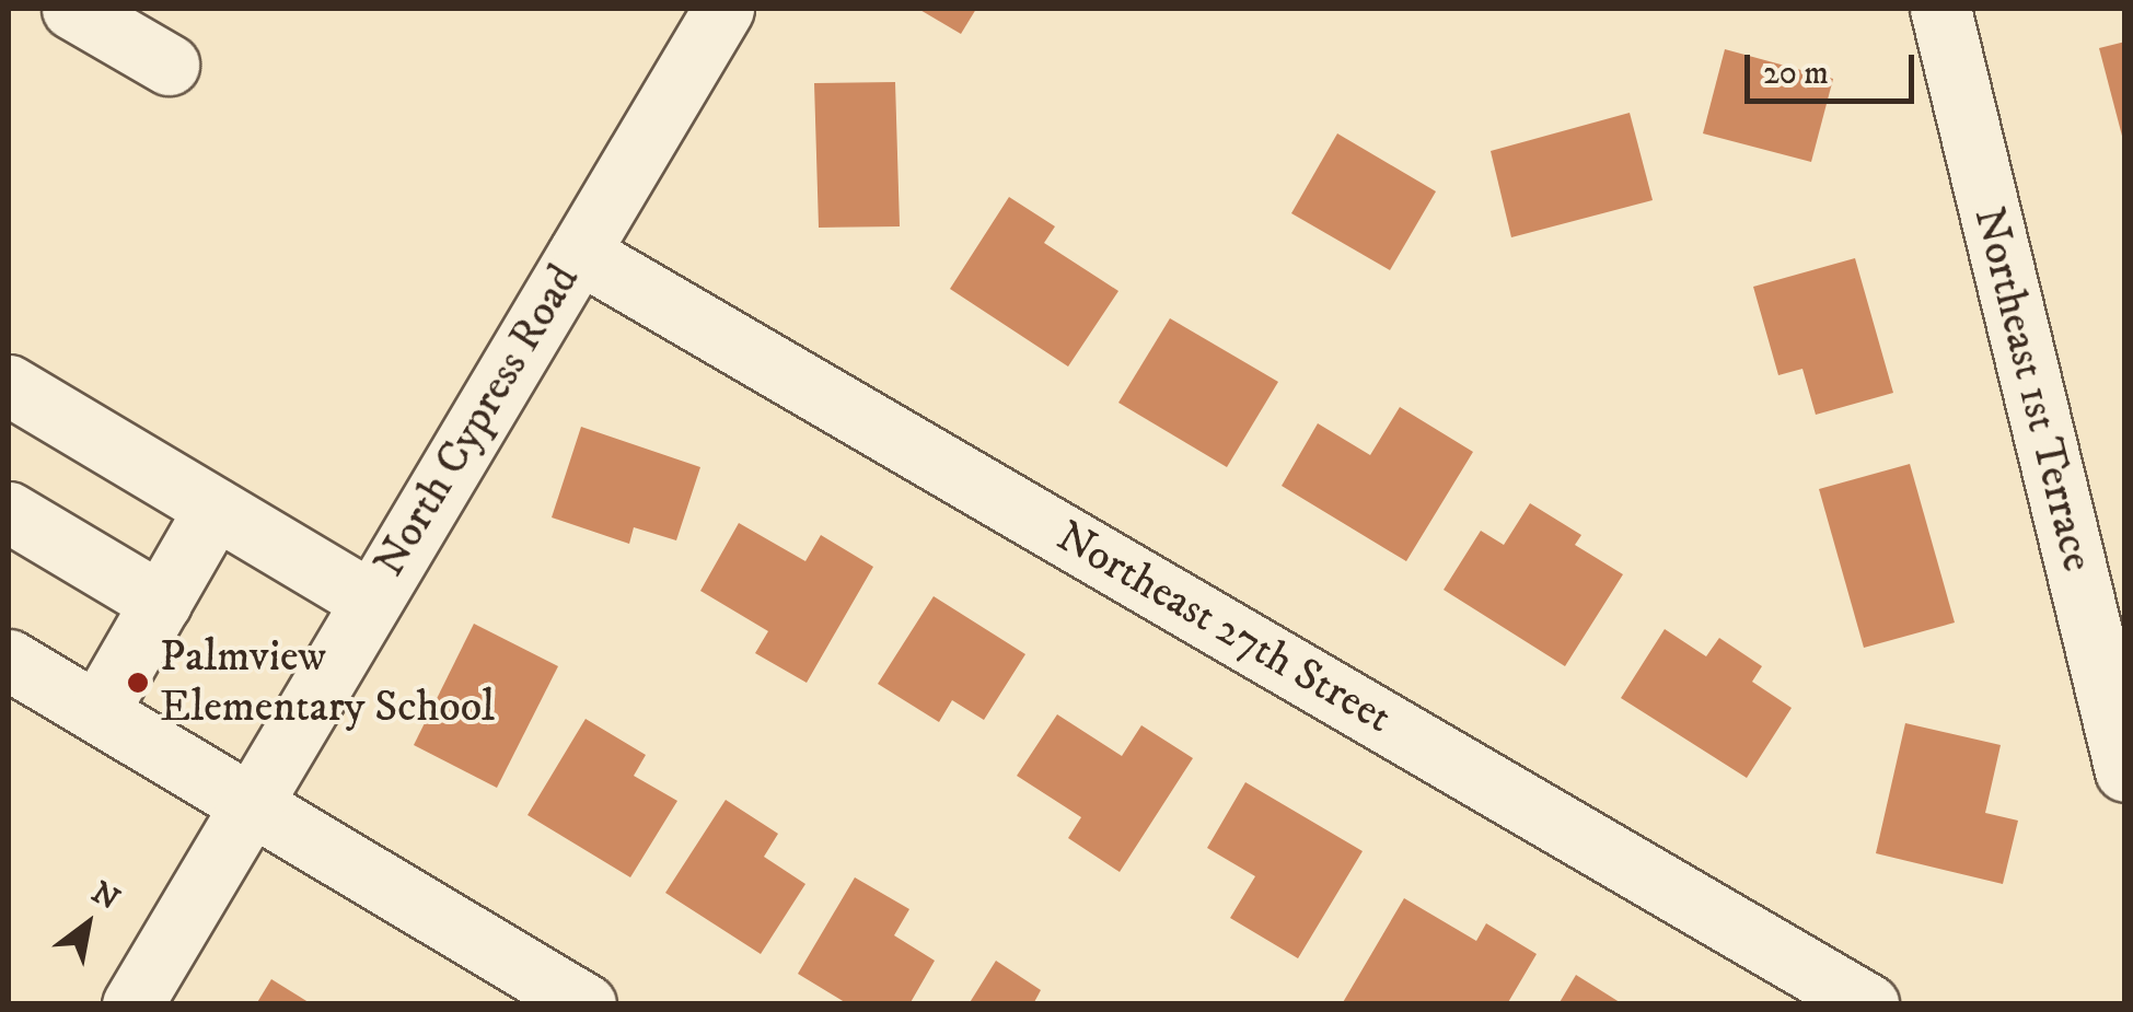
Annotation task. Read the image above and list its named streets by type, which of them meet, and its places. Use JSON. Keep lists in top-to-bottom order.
{
  "streets": {
    "street": ["Northeast 1st Terrace", "North Cypress Road", "Northeast 27th Street"]
  },
  "crossings": [
    ["North Cypress Road", "Northeast 27th Street"]
  ],
  "places": ["Palmview Elementary School"],
  "scale_bar": "20 m",
  "north": "top right"
}
